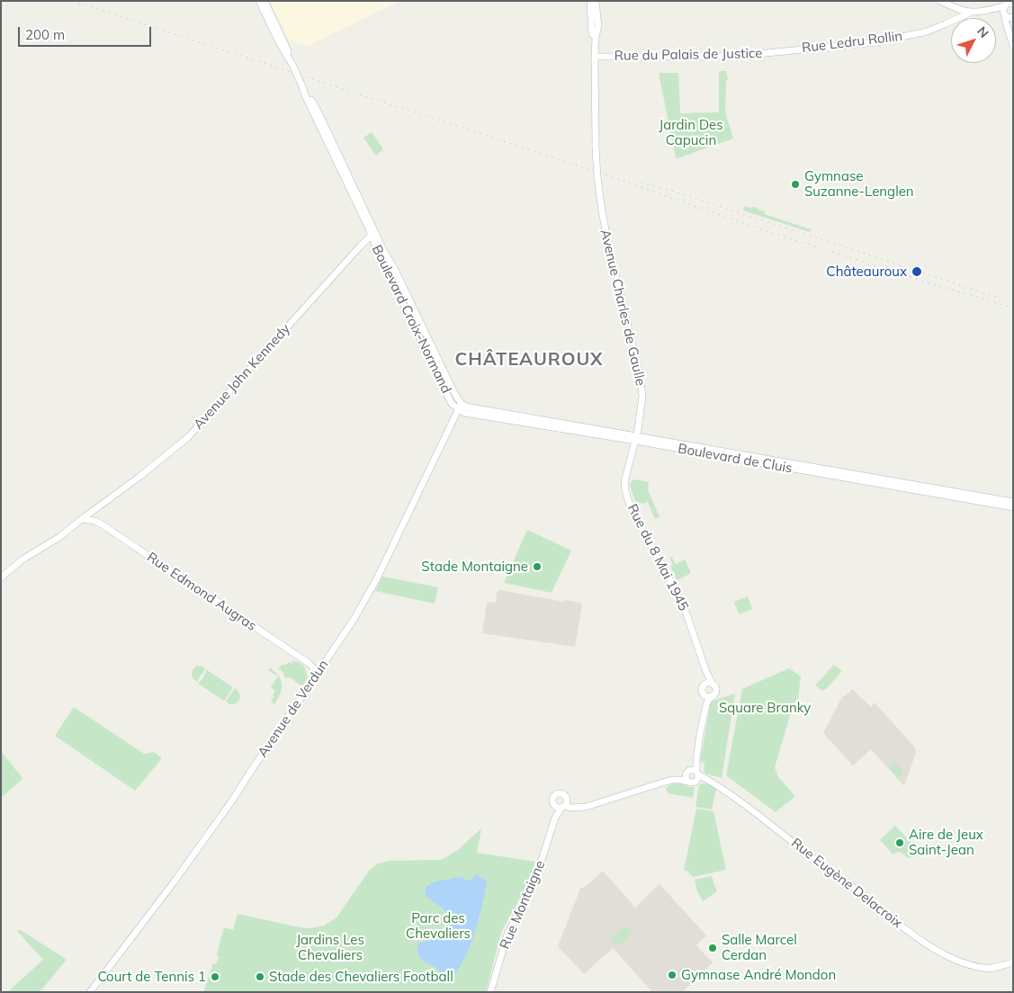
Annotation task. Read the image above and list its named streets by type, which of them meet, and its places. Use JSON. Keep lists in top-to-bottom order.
{
  "streets": {
    "main road": [
      "Rue Ledru Rollin",
      "Rue du Palais de Justice",
      "Avenue Charles de Gaulle",
      "Boulevard Croix-Normand",
      "Avenue John Kennedy",
      "Boulevard de Cluis",
      "Rue du 8 Mai 1945",
      "Rue Edmond Augras",
      "Avenue de Verdun",
      "Rue Eugène Delacroix",
      "Rue Montaigne"
    ]
  },
  "crossings": [
    ["Rue Ledru Rollin", "Rue du Palais de Justice"],
    ["Rue du Palais de Justice", "Avenue Charles de Gaulle"],
    ["Avenue Charles de Gaulle", "Boulevard de Cluis"],
    ["Avenue Charles de Gaulle", "Rue du 8 Mai 1945"],
    ["Boulevard Croix-Normand", "Avenue John Kennedy"],
    ["Boulevard Croix-Normand", "Boulevard de Cluis"],
    ["Boulevard Croix-Normand", "Avenue de Verdun"],
    ["Avenue John Kennedy", "Rue Edmond Augras"],
    ["Boulevard de Cluis", "Rue du 8 Mai 1945"],
    ["Boulevard de Cluis", "Avenue de Verdun"],
    ["Rue Edmond Augras", "Avenue de Verdun"]
  ],
  "districts": ["CHÂTEAUROUX"],
  "parks": [
    "Jardin Des Capucin",
    "Square Branky",
    "Parc des Chevaliers",
    "Jardins Les Chevaliers"
  ],
  "places": [
    "Gymnase Suzanne-Lenglen",
    "Châteauroux",
    "Stade Montaigne",
    "Aire de Jeux Saint-Jean",
    "Salle Marcel Cerdan",
    "Gymnase André Mondon",
    "Court de Tennis 1",
    "Stade des Chevaliers Football"
  ],
  "scale_bar": "200 m",
  "north": "top right"
}
